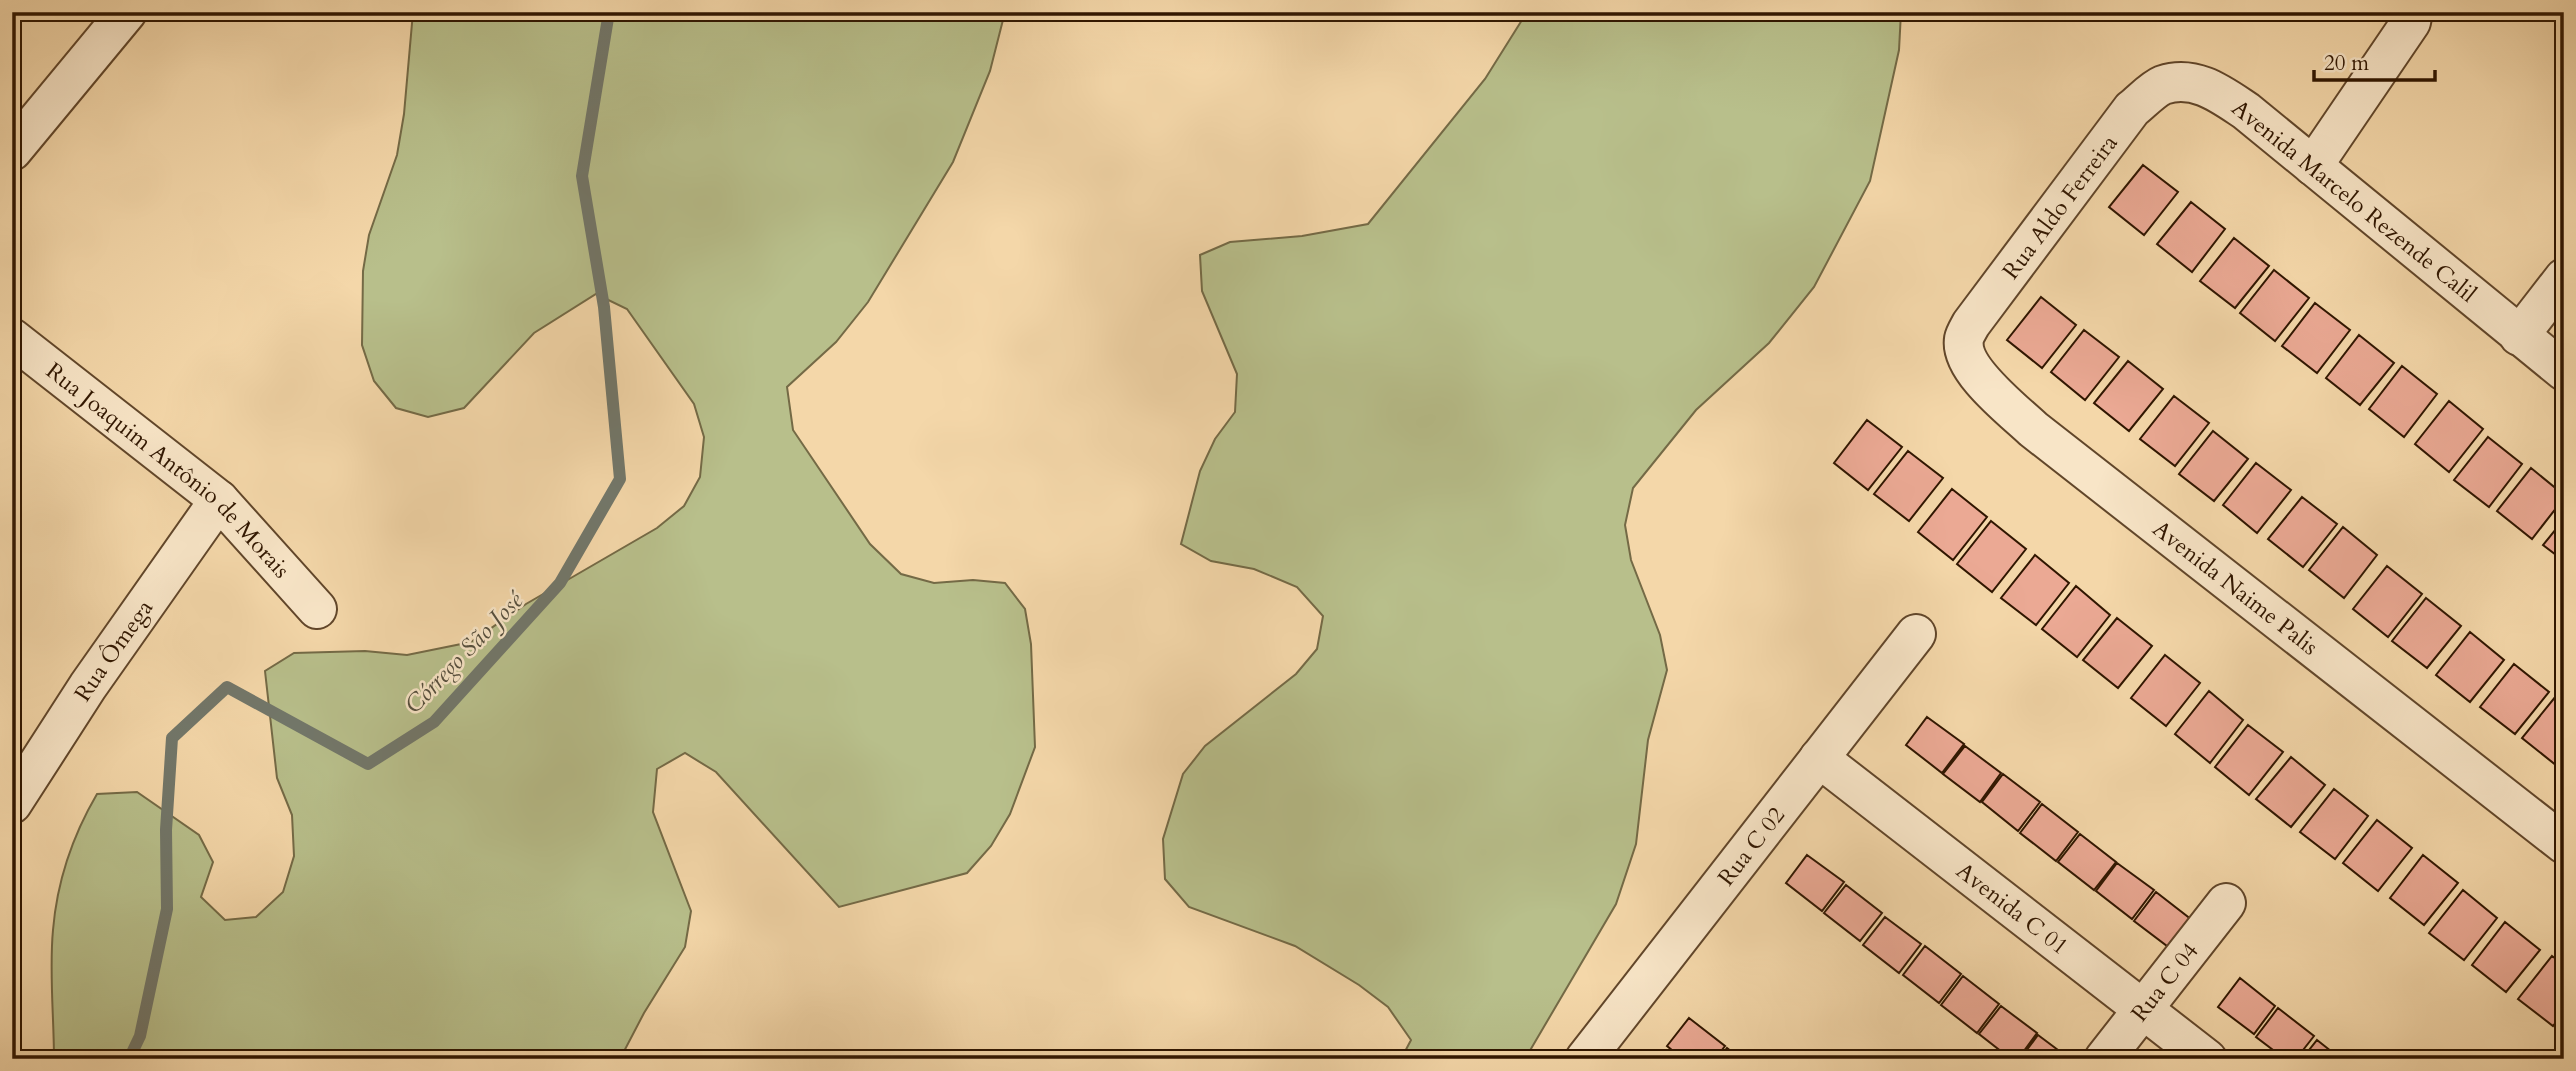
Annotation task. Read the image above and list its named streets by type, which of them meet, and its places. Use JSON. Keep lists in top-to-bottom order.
{
  "streets": {
    "street": [
      "Avenida Marcelo Rezende Calil",
      "Rua Aldo Ferreira",
      "Rua Joaquim Antônio de Morais",
      "Avenida Naime Palis",
      "Rua Ômega",
      "Rua C 02",
      "Avenida C 01",
      "Rua C 04"
    ]
  },
  "crossings": [
    ["Avenida Marcelo Rezende Calil", "Rua Aldo Ferreira"],
    ["Rua Aldo Ferreira", "Avenida Naime Palis"],
    ["Rua Joaquim Antônio de Morais", "Rua Ômega"],
    ["Rua C 02", "Avenida C 01"],
    ["Avenida C 01", "Rua C 04"]
  ],
  "water": ["Córrego São José"],
  "scale_bar": "20 m"
}
